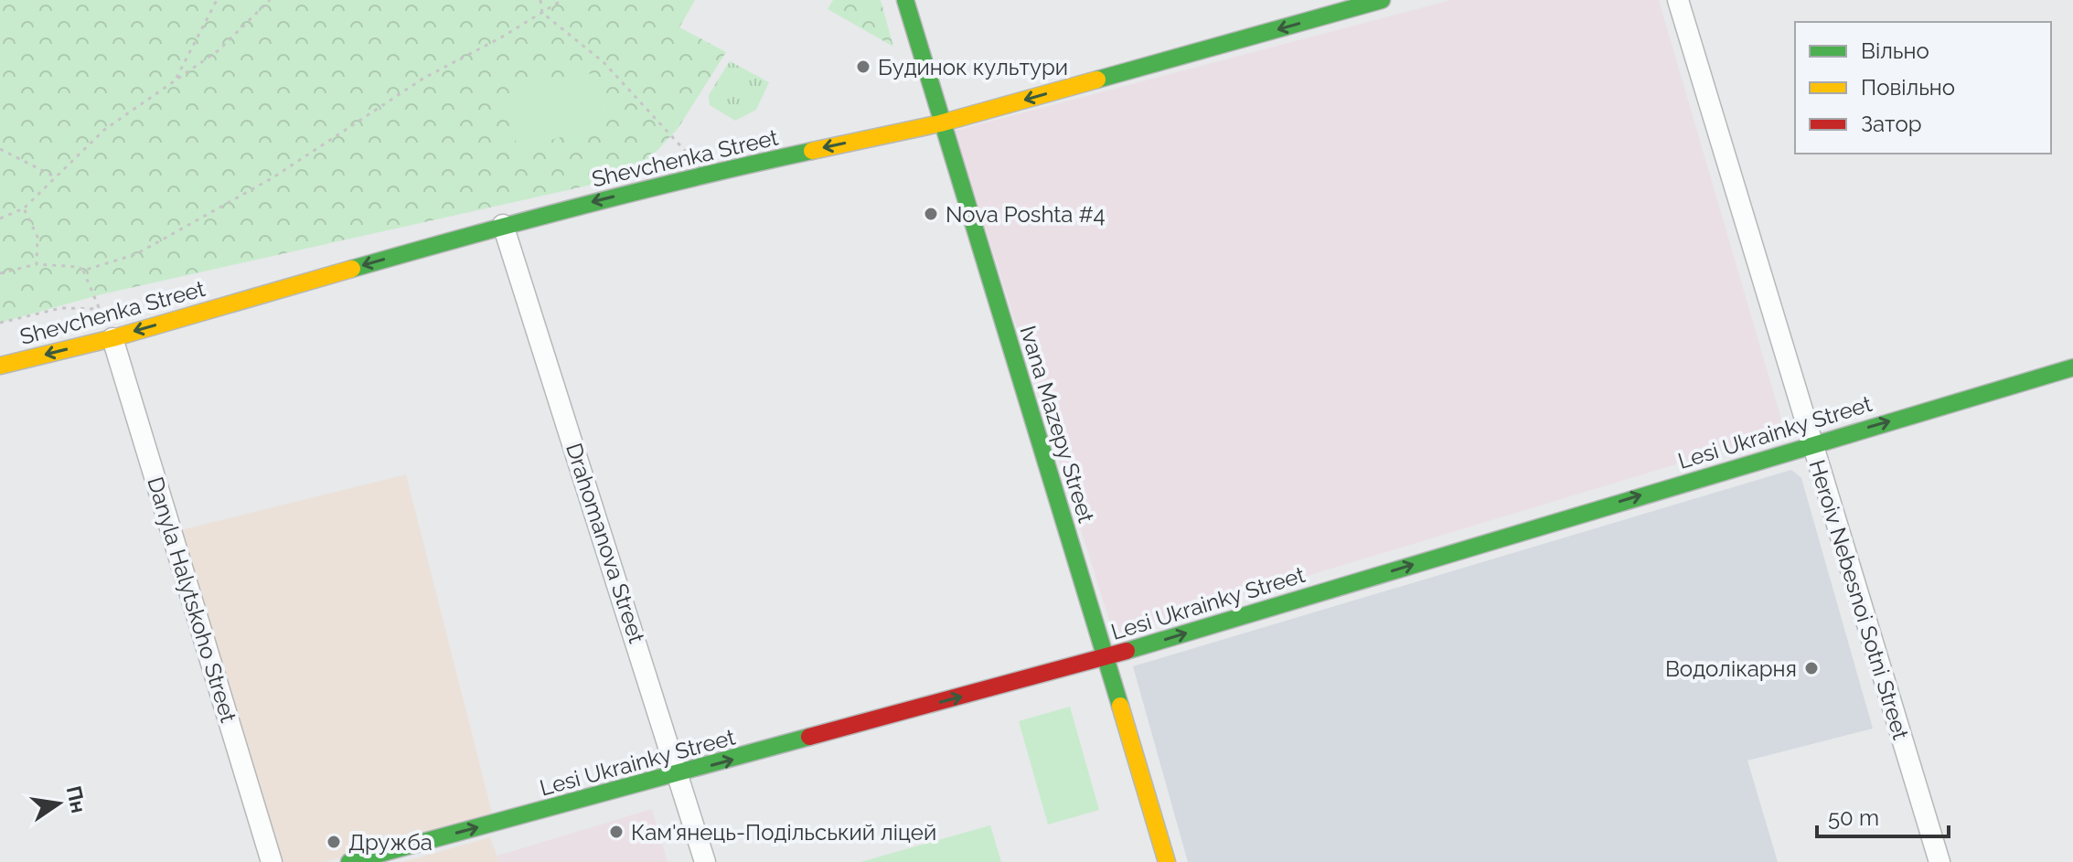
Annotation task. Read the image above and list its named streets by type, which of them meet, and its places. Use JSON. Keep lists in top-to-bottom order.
{
  "streets": {
    "street": [
      "Shevchenka Street",
      "Ivana Mazepy Street",
      "Lesi Ukrainky Street",
      "Drahomanova Street",
      "Danyla Halytskoho Street",
      "Heroiv Nebesnoi Sotni Street"
    ]
  },
  "crossings": [
    ["Shevchenka Street", "Ivana Mazepy Street"],
    ["Shevchenka Street", "Drahomanova Street"],
    ["Shevchenka Street", "Danyla Halytskoho Street"],
    ["Ivana Mazepy Street", "Lesi Ukrainky Street"],
    ["Lesi Ukrainky Street", "Drahomanova Street"],
    ["Lesi Ukrainky Street", "Heroiv Nebesnoi Sotni Street"]
  ],
  "one_way": ["Shevchenka Street", "Lesi Ukrainky Street"],
  "places": [
    "Будинок культури",
    "Nova Poshta #4",
    "Водолікарня",
    "Кам'янець-Подільський ліцей",
    "Дружба"
  ],
  "legend": ["Вільно", "Повільно", "Затор"],
  "scale_bar": "50 m",
  "north": "right"
}
